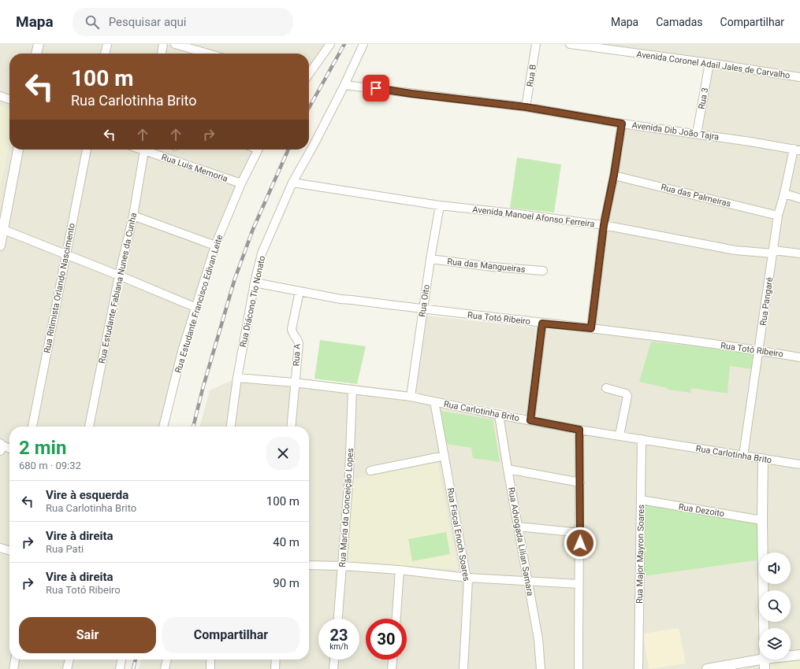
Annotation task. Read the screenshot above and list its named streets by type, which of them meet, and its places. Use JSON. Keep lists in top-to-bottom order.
{
  "streets": {
    "street": [
      "Avenida Coronel Adail Jales de Carvalho",
      "Rua B",
      "Rua 3",
      "Avenida Dib João Tajra",
      "Rua Luis Memoria",
      "Rua das Palmeiras",
      "Avenida Manoel Afonso Ferreira",
      "Rua das Mangueiras",
      "Rua Ritimista Orlando Nascimento",
      "Rua Estudante Fabiana Nunes da Cunha",
      "Rua Oito",
      "Rua Diácono Tio Nonato",
      "Rua Pangaré",
      "Rua Estudante Francisco Edivan Leite",
      "Rua Totó Ribeiro",
      "Rua A",
      "Rua Carlotinha Brito",
      "Rua Maria da Conceição Lopes",
      "Rua Dezoito",
      "Rua Fiscal Enoch Soares",
      "Rua Advogada Lilian Samara",
      "Rua Major Mayron Soares"
    ]
  },
  "crossings": [
    ["Avenida Coronel Adail Jales de Carvalho", "Rua 3"],
    ["Rua B", "Avenida Dib João Tajra"],
    ["Rua 3", "Avenida Dib João Tajra"],
    ["Avenida Dib João Tajra", "Rua Diácono Tio Nonato"],
    ["Avenida Dib João Tajra", "Rua Pangaré"],
    ["Rua Luis Memoria", "Rua Estudante Francisco Edivan Leite"],
    ["Rua das Palmeiras", "Rua Pangaré"],
    ["Avenida Manoel Afonso Ferreira", "Rua Oito"],
    ["Avenida Manoel Afonso Ferreira", "Rua Diácono Tio Nonato"],
    ["Avenida Manoel Afonso Ferreira", "Rua Pangaré"],
    ["Rua das Mangueiras", "Rua Oito"],
    ["Rua Oito", "Rua Totó Ribeiro"],
    ["Rua Oito", "Rua Carlotinha Brito"],
    ["Rua Diácono Tio Nonato", "Rua Totó Ribeiro"],
    ["Rua Diácono Tio Nonato", "Rua Carlotinha Brito"],
    ["Rua Pangaré", "Rua Totó Ribeiro"],
    ["Rua Pangaré", "Rua Carlotinha Brito"],
    ["Rua Totó Ribeiro", "Rua A"],
    ["Rua A", "Rua Carlotinha Brito"],
    ["Rua Carlotinha Brito", "Rua Maria da Conceição Lopes"],
    ["Rua Carlotinha Brito", "Rua Fiscal Enoch Soares"],
    ["Rua Carlotinha Brito", "Rua Advogada Lilian Samara"],
    ["Rua Carlotinha Brito", "Rua Major Mayron Soares"],
    ["Rua Dezoito", "Rua Major Mayron Soares"]
  ],
  "page": {
    "header": "Mapa",
    "search": "Pesquisar aqui",
    "nav": ["Mapa", "Camadas", "Compartilhar"],
    "turn": ["100 m", "Rua Carlotinha Brito"],
    "heading": ["2 min", "680 m · 09:32"],
    "list": [
      {
        "name": "Vire à esquerda",
        "note": "Rua Carlotinha Brito",
        "value": "100 m"
      },
      {
        "name": "Vire à direita",
        "note": "Rua Pati",
        "value": "40 m"
      },
      {
        "name": "Vire à direita",
        "note": "Rua Totó Ribeiro",
        "value": "90 m"
      }
    ],
    "buttons": ["Sair", "Compartilhar"],
    "speed": "23 km/h",
    "limit": "30"
  }
}
